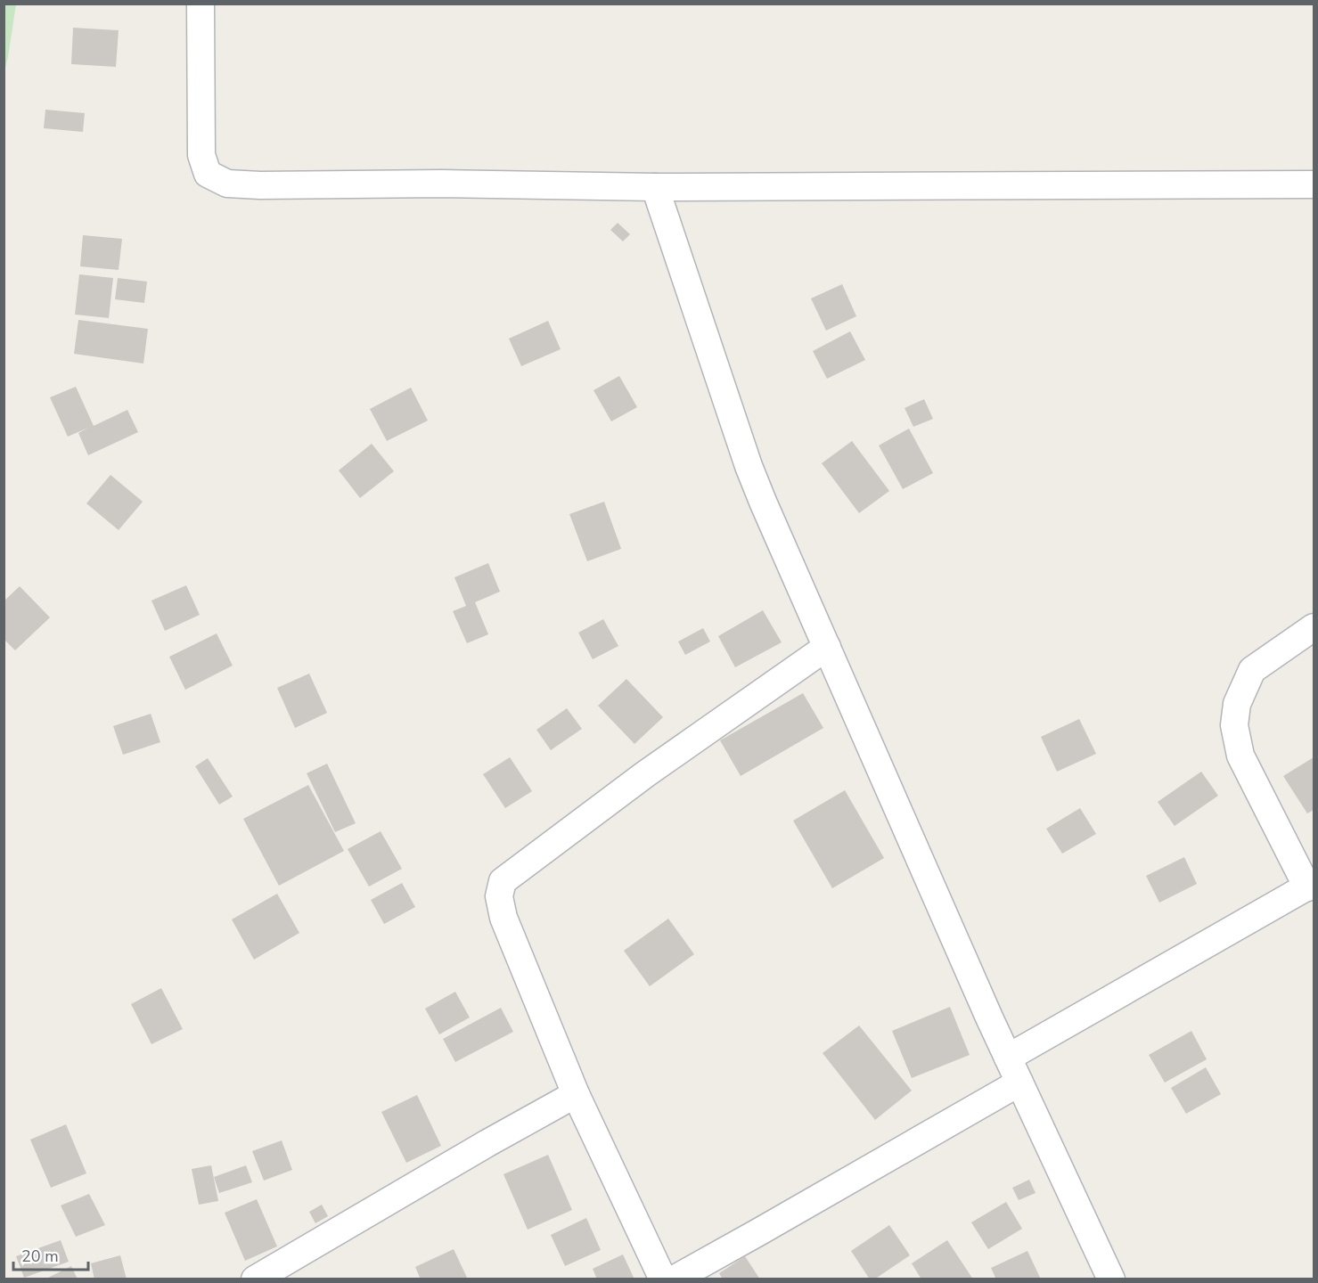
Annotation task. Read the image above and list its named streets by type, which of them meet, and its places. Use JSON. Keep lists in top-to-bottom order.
{
  "scale_bar": "20 m"
}
